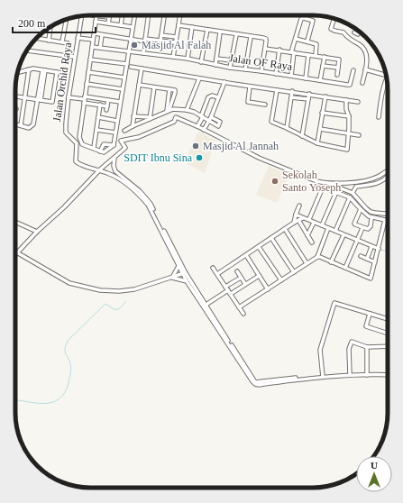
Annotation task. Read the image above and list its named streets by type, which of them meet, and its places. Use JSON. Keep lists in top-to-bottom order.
{
  "streets": {
    "street": ["Jalan OF Raya", "Jalan Orchid Raya"]
  },
  "places": [
    "Masjid Al Falah",
    "Masjid Al Jannah",
    "SDIT Ibnu Sina",
    "Sekolah Santo Yoseph"
  ],
  "scale_bar": "200 m",
  "north": "top"
}
